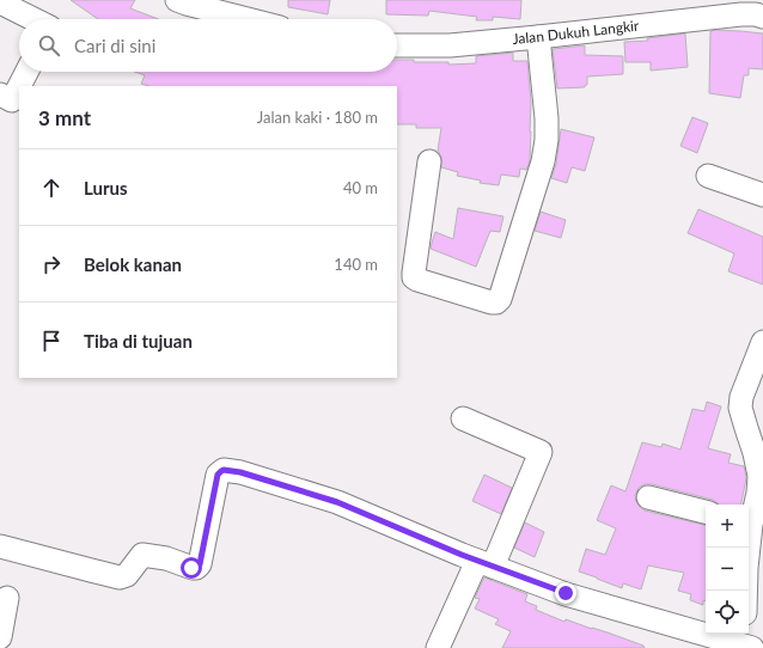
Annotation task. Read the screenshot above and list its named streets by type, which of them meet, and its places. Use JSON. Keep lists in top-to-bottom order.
{
  "streets": {
    "street": ["Jalan Dukuh Langkir"]
  },
  "page": {
    "search": "Cari di sini",
    "heading": ["3 mnt", "Jalan kaki · 180 m"],
    "list": [
      ["Lurus", "40 m"],
      ["Belok kanan", "140 m"],
      "Tiba di tujuan"
    ],
    "map_buttons": ["+", "−"]
  }
}
